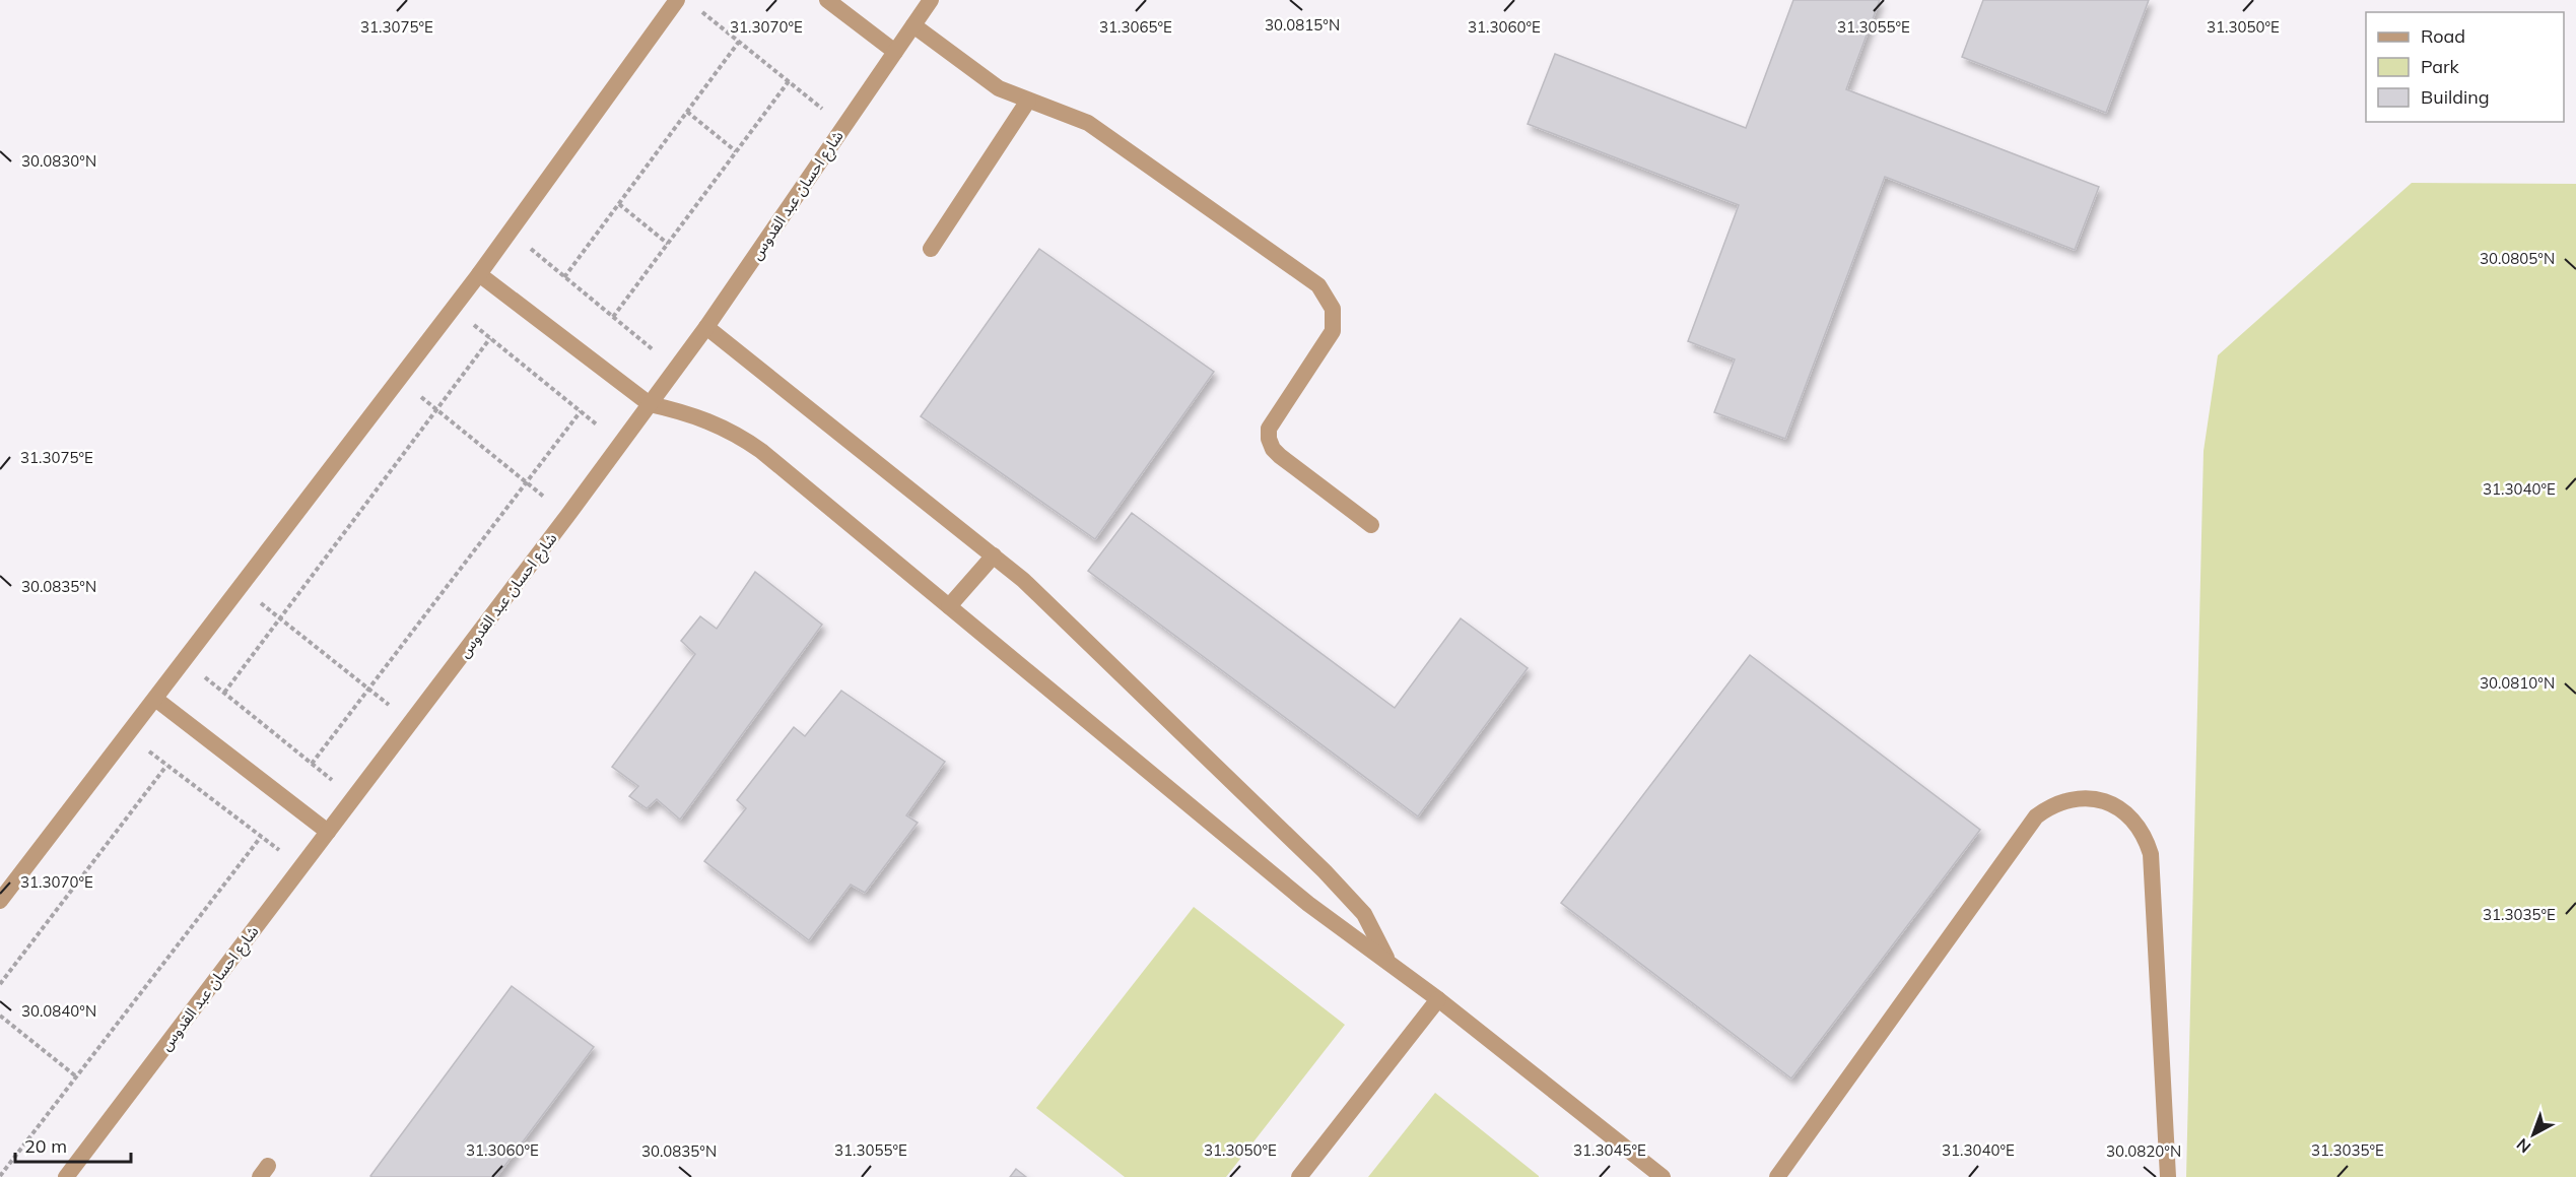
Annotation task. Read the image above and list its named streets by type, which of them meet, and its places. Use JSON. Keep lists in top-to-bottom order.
{
  "streets": {
    "street": ["شارع احسان عبد القدوس"]
  },
  "legend": ["Road", "Park", "Building"],
  "scale_bar": "20 m",
  "north": "bottom left",
  "coordinates": [
    "30.0815°N",
    "31.3075°E",
    "31.3070°E",
    "31.3065°E",
    "31.3060°E",
    "31.3055°E",
    "31.3050°E",
    "30.0830°N",
    "30.0805°N",
    "31.3040°E",
    "30.0835°N",
    "30.0810°N",
    "31.3035°E",
    "30.0840°N",
    "31.3045°E",
    "30.0820°N"
  ]
}
